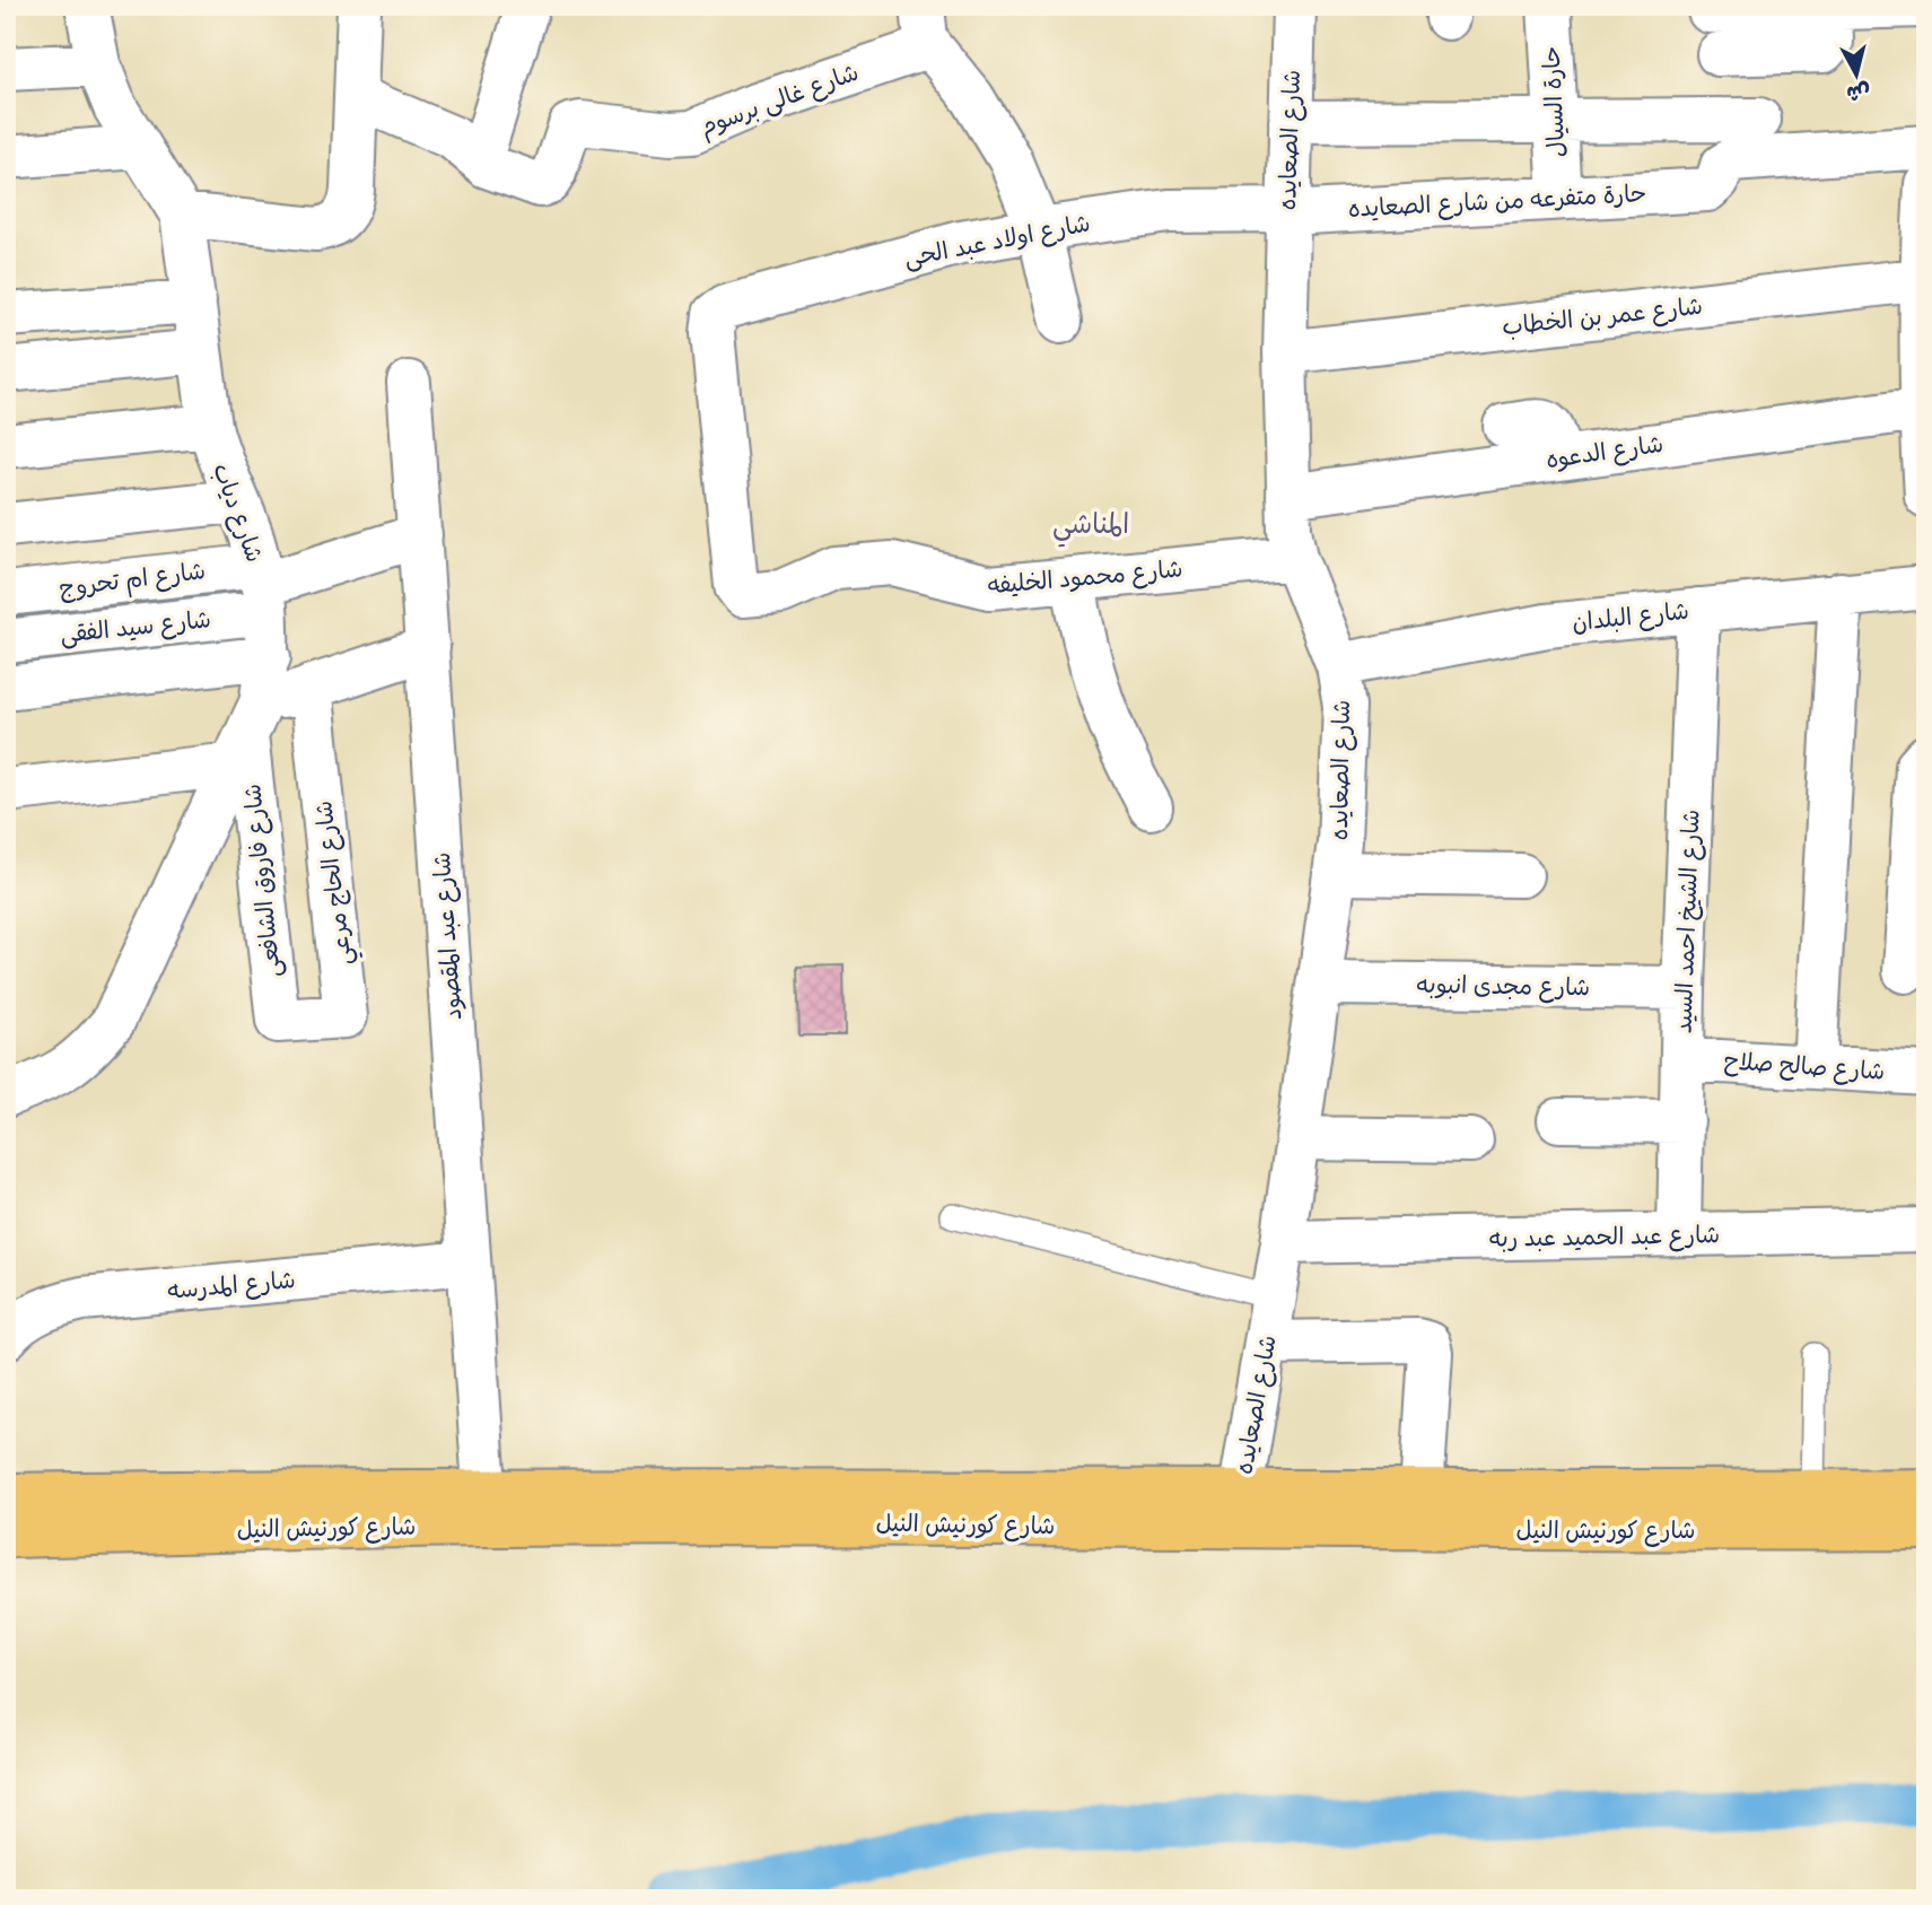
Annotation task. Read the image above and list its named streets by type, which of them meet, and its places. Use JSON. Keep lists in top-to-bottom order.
{
  "streets": {
    "main road": ["شارع كورنيش النيل"],
    "street": [
      "شارع غالى برسوم",
      "حارة السيال",
      "شارع الصعايده",
      "حارة متفرعه من شارع الصعايده",
      "شارع اولاد عبد الحى",
      "شارع عمر بن الخطاب",
      "شارع الدعوه",
      "شارع دياب",
      "شارع محمود الخليفه",
      "شارع ام تحروج",
      "شارع البلدان",
      "شارع سيد الفقى",
      "شارع فاروق الشافعى",
      "شارع الحاج مرعي",
      "شارع الشيخ احمد السيد",
      "شارع عبد المقصود",
      "شارع مجدى انبوبه",
      "شارع صالح صلاح",
      "شارع عبد الحميد عبد ربه",
      "شارع المدرسه"
    ]
  },
  "crossings": [
    ["حارة السيال", "حارة متفرعه من شارع الصعايده"],
    ["شارع الصعايده", "حارة متفرعه من شارع الصعايده"],
    ["شارع الصعايده", "شارع اولاد عبد الحى"],
    ["شارع الصعايده", "شارع عمر بن الخطاب"],
    ["شارع الصعايده", "شارع الدعوه"],
    ["شارع الصعايده", "شارع محمود الخليفه"],
    ["شارع الصعايده", "شارع البلدان"],
    ["شارع الصعايده", "شارع مجدى انبوبه"],
    ["شارع الصعايده", "شارع عبد الحميد عبد ربه"],
    ["شارع الصعايده", "شارع كورنيش النيل"],
    ["حارة متفرعه من شارع الصعايده", "شارع اولاد عبد الحى"],
    ["شارع اولاد عبد الحى", "شارع محمود الخليفه"],
    ["شارع دياب", "شارع ام تحروج"],
    ["شارع دياب", "شارع سيد الفقى"],
    ["شارع دياب", "شارع فاروق الشافعى"],
    ["شارع ام تحروج", "شارع سيد الفقى"],
    ["شارع البلدان", "شارع الشيخ احمد السيد"],
    ["شارع فاروق الشافعى", "شارع الحاج مرعي"],
    ["شارع الشيخ احمد السيد", "شارع مجدى انبوبه"],
    ["شارع الشيخ احمد السيد", "شارع صالح صلاح"],
    ["شارع الشيخ احمد السيد", "شارع عبد الحميد عبد ربه"],
    ["شارع عبد المقصود", "شارع المدرسه"],
    ["شارع عبد المقصود", "شارع كورنيش النيل"]
  ],
  "districts": ["المناشي"],
  "north": "bottom"
}
